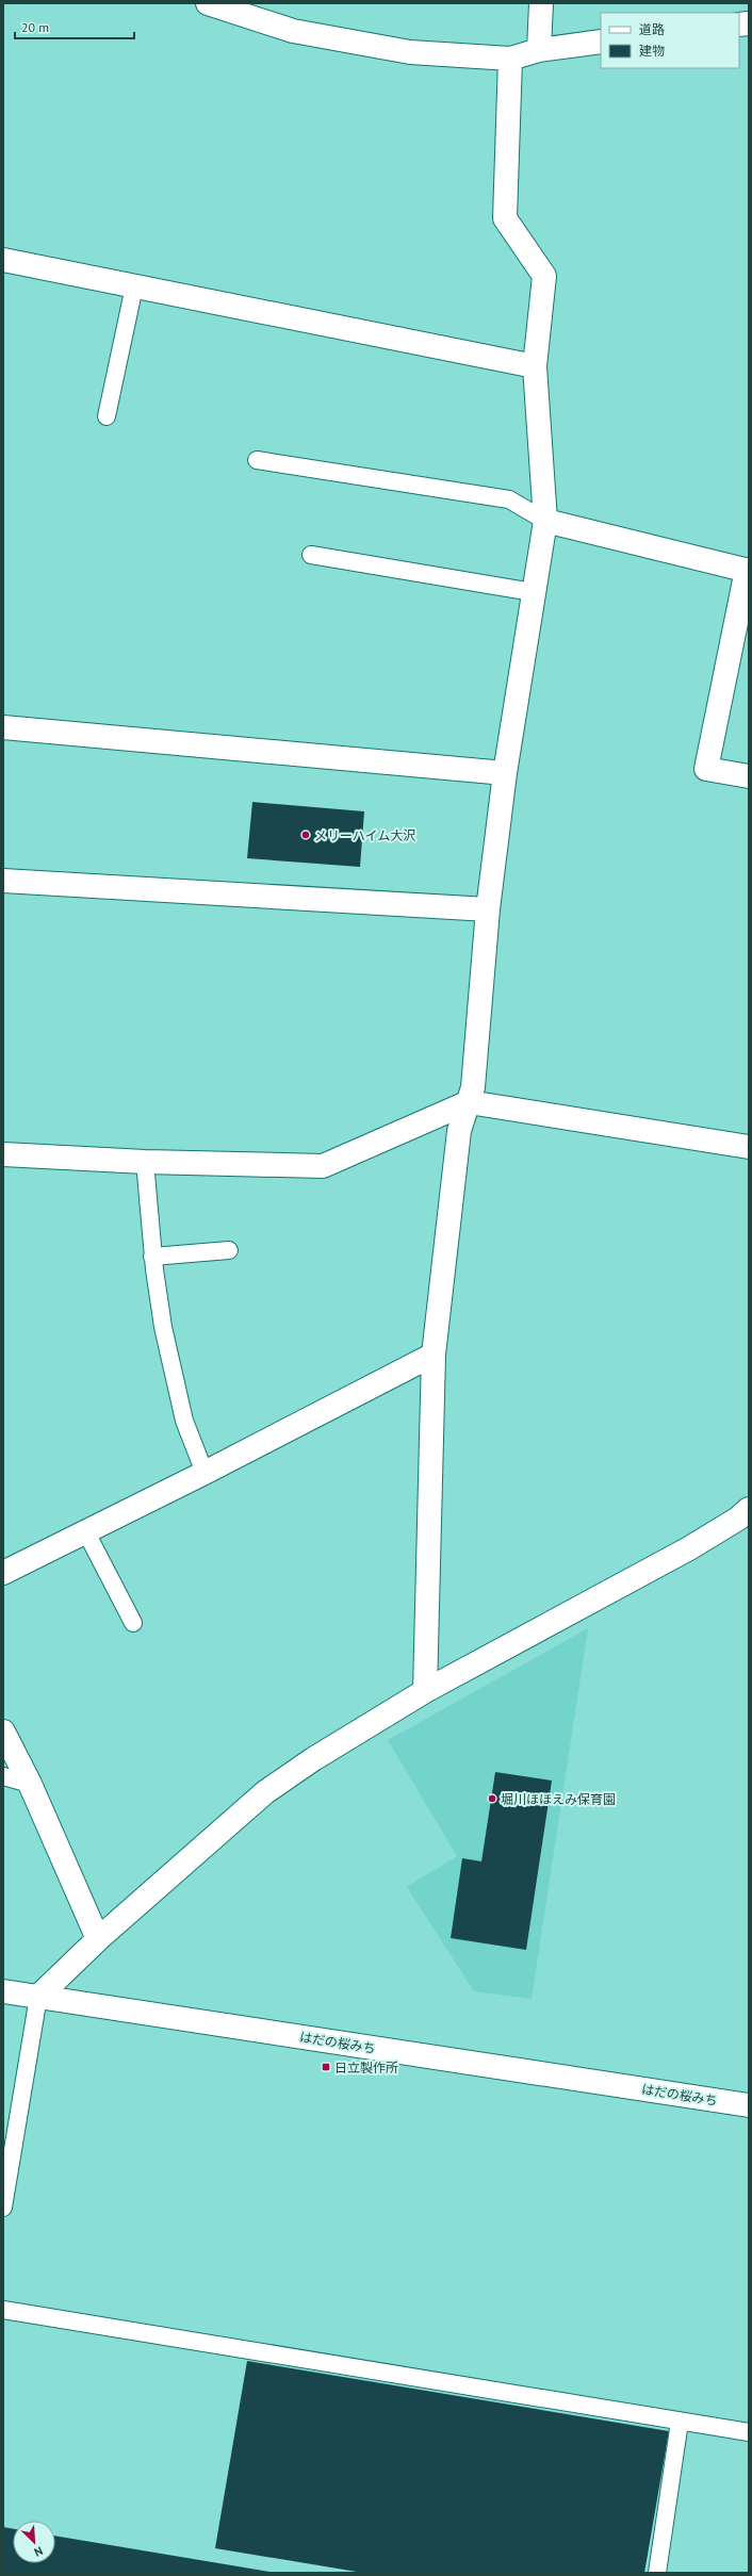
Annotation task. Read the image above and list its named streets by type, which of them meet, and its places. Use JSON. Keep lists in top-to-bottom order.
{
  "streets": {
    "street": ["はだの桜みち"]
  },
  "places": {
    "other": ["メリーハイム大沢", "堀川ほほえみ保育園"],
    "transit": ["日立製作所"]
  },
  "legend": ["道路", "建物"],
  "scale_bar": "20 m",
  "north": "bottom right"
}
